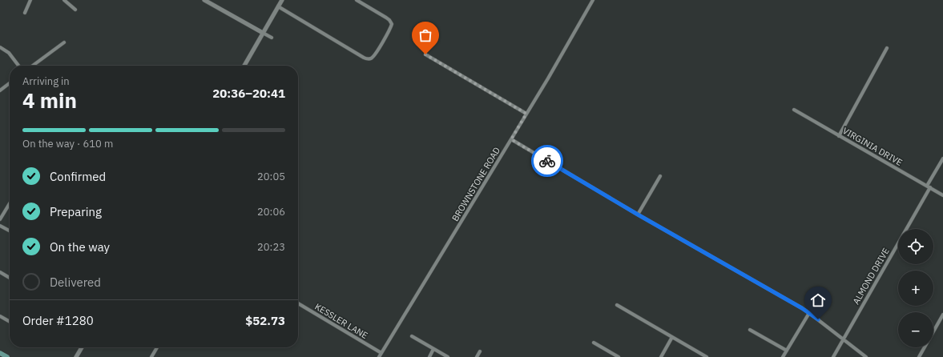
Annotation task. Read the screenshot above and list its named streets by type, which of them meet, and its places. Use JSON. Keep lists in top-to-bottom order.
{
  "streets": {
    "street": [
      "VIRGINIA DRIVE",
      "BROWNSTONE ROAD",
      "ALMOND DRIVE",
      "KESSLER LANE"
    ]
  },
  "crossings": [
    ["VIRGINIA DRIVE", "ALMOND DRIVE"],
    ["BROWNSTONE ROAD", "KESSLER LANE"]
  ],
  "page": {
    "heading": ["4 min", "Arriving in", "20:36–20:41"],
    "panel": ["Order #1280", "$52.73"],
    "bar": "On the way · 610 m",
    "list": [
      ["Confirmed", "20:05"],
      ["Preparing", "20:06"],
      ["On the way", "20:23"],
      "Delivered"
    ],
    "map_buttons": ["+", "−"]
  }
}
